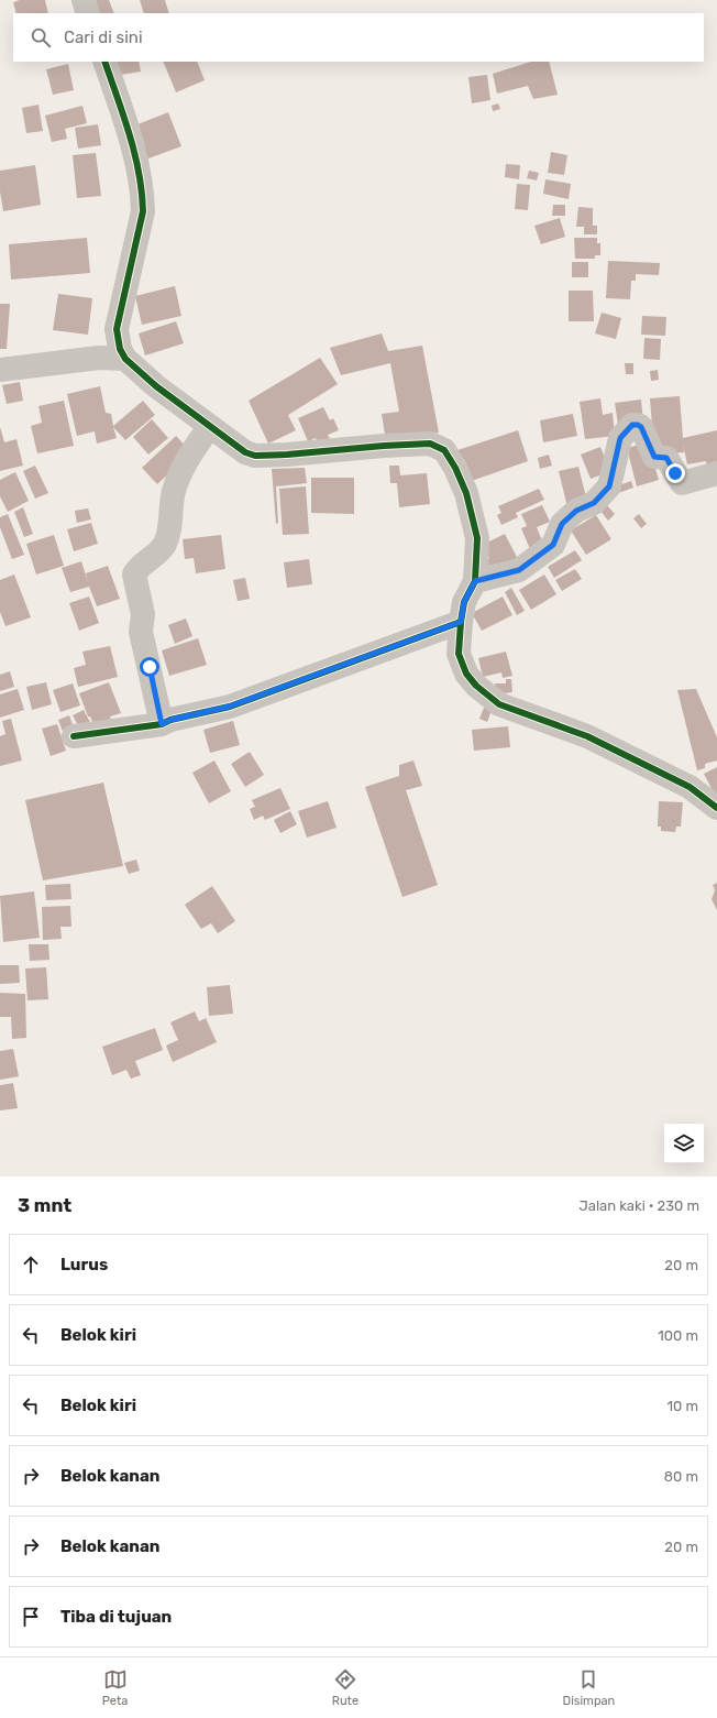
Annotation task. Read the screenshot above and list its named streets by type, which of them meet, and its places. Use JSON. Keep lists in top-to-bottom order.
{
  "page": {
    "search": "Cari di sini",
    "heading": ["3 mnt", "Jalan kaki · 230 m"],
    "list": [
      ["Lurus", "20 m"],
      ["Belok kiri", "100 m"],
      ["Belok kiri", "10 m"],
      ["Belok kanan", "80 m"],
      ["Belok kanan", "20 m"],
      "Tiba di tujuan"
    ],
    "nav": ["Peta", "Rute", "Disimpan"]
  }
}
